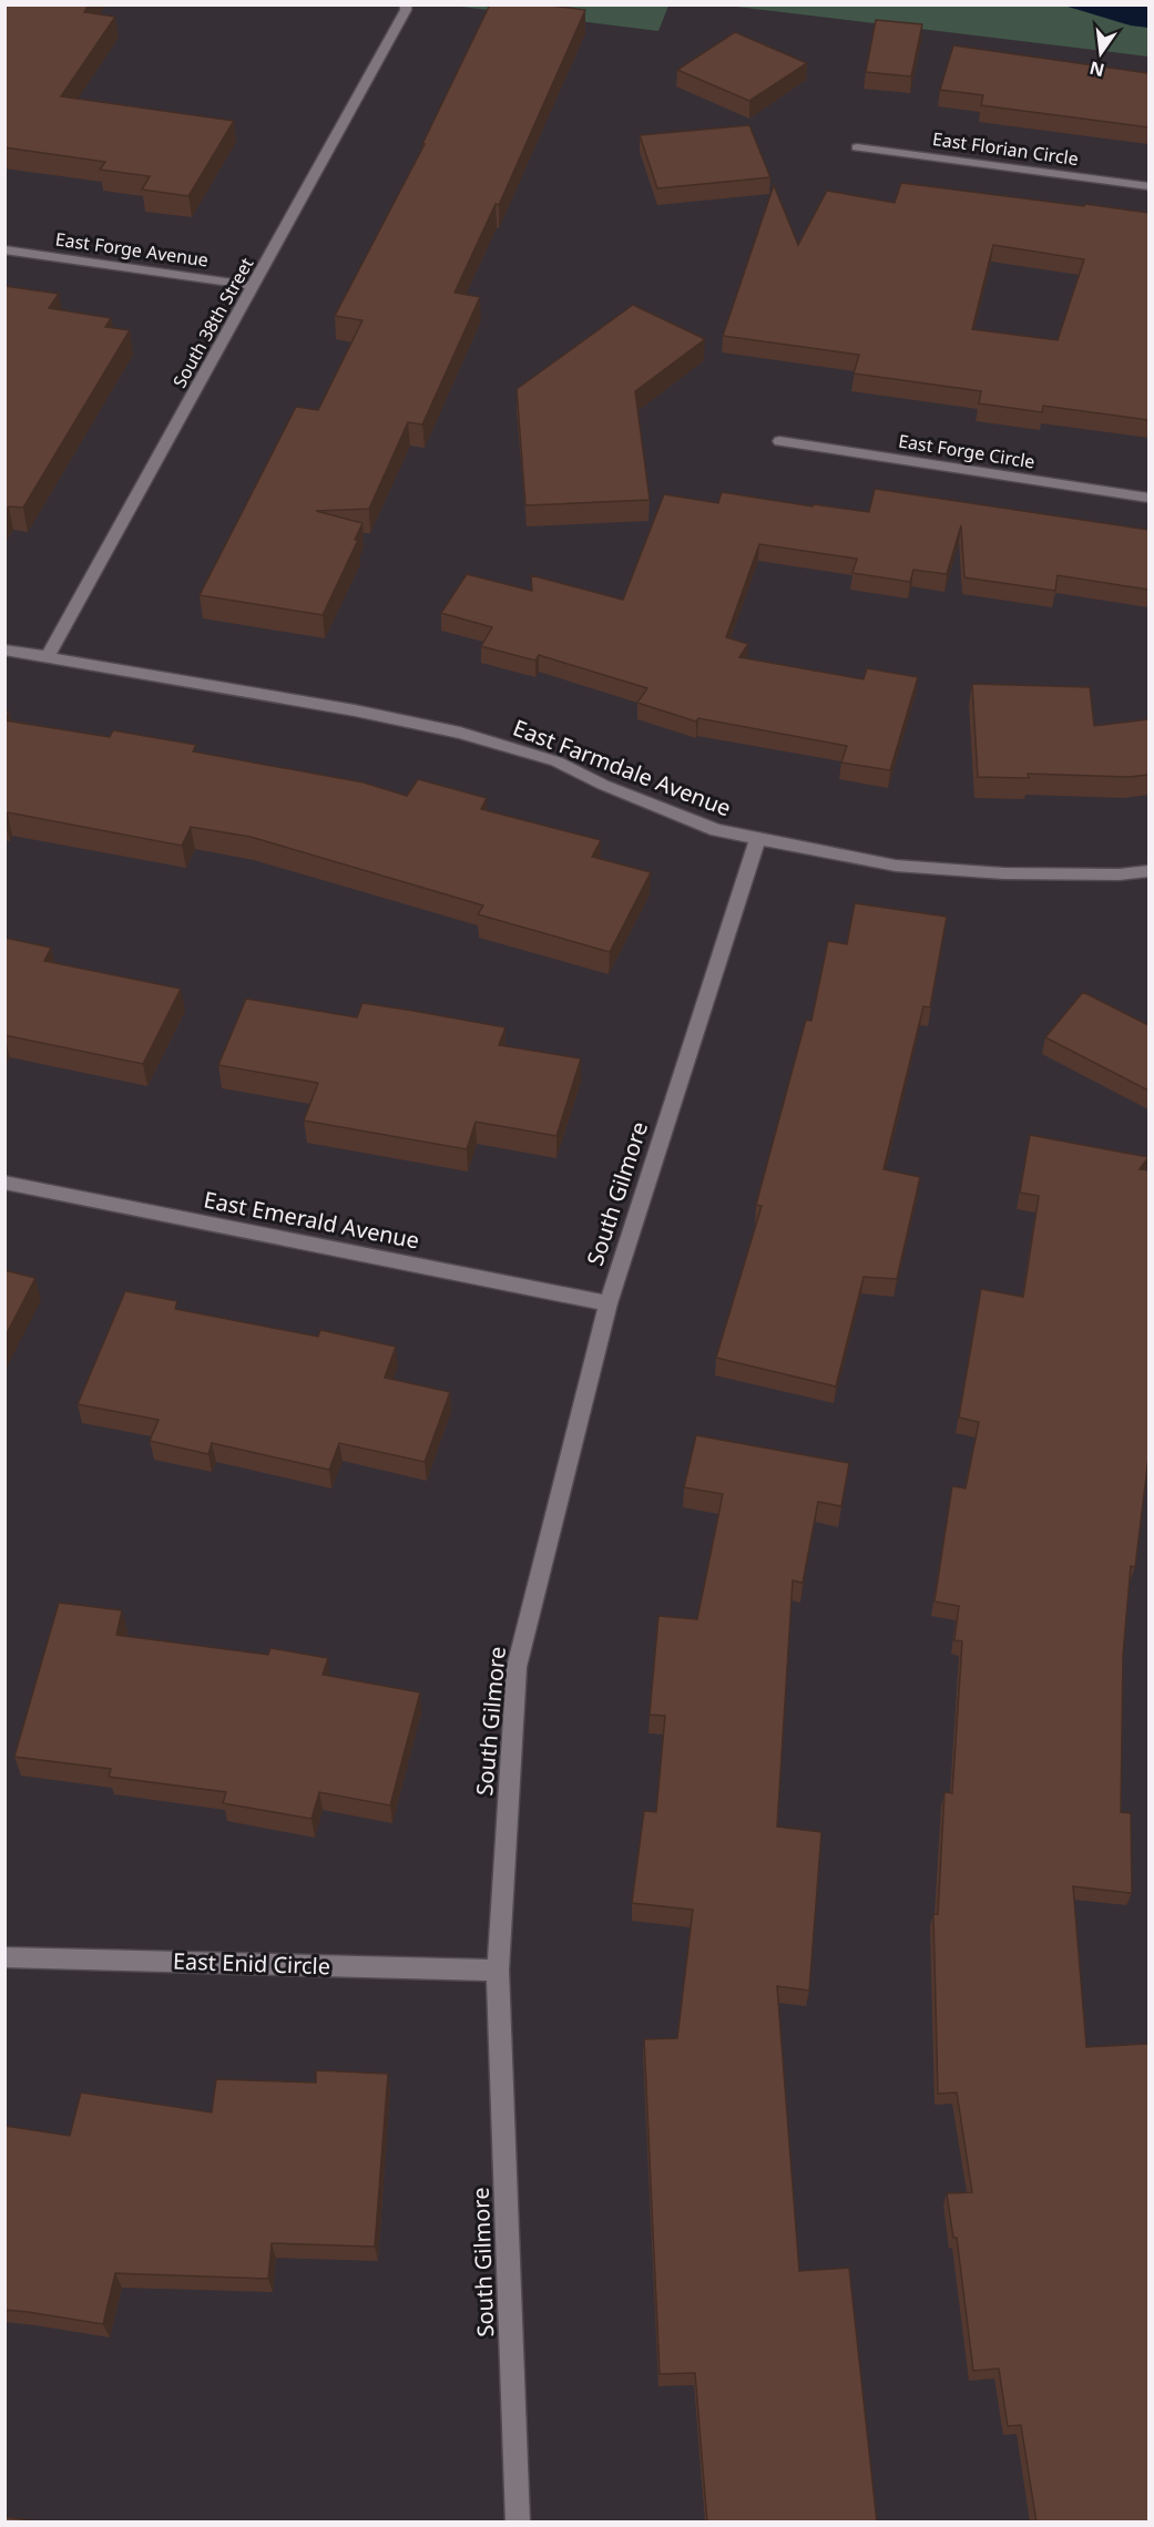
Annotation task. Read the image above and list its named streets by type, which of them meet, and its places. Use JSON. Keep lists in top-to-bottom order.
{
  "streets": {
    "street": [
      "East Florian Circle",
      "East Forge Avenue",
      "South 38th Street",
      "East Forge Circle",
      "East Farmdale Avenue",
      "South Gilmore",
      "East Emerald Avenue",
      "East Enid Circle"
    ]
  },
  "crossings": [
    ["East Forge Avenue", "South 38th Street"],
    ["South 38th Street", "East Farmdale Avenue"],
    ["East Farmdale Avenue", "South Gilmore"],
    ["South Gilmore", "East Emerald Avenue"],
    ["South Gilmore", "East Enid Circle"]
  ],
  "north": "bottom"
}
